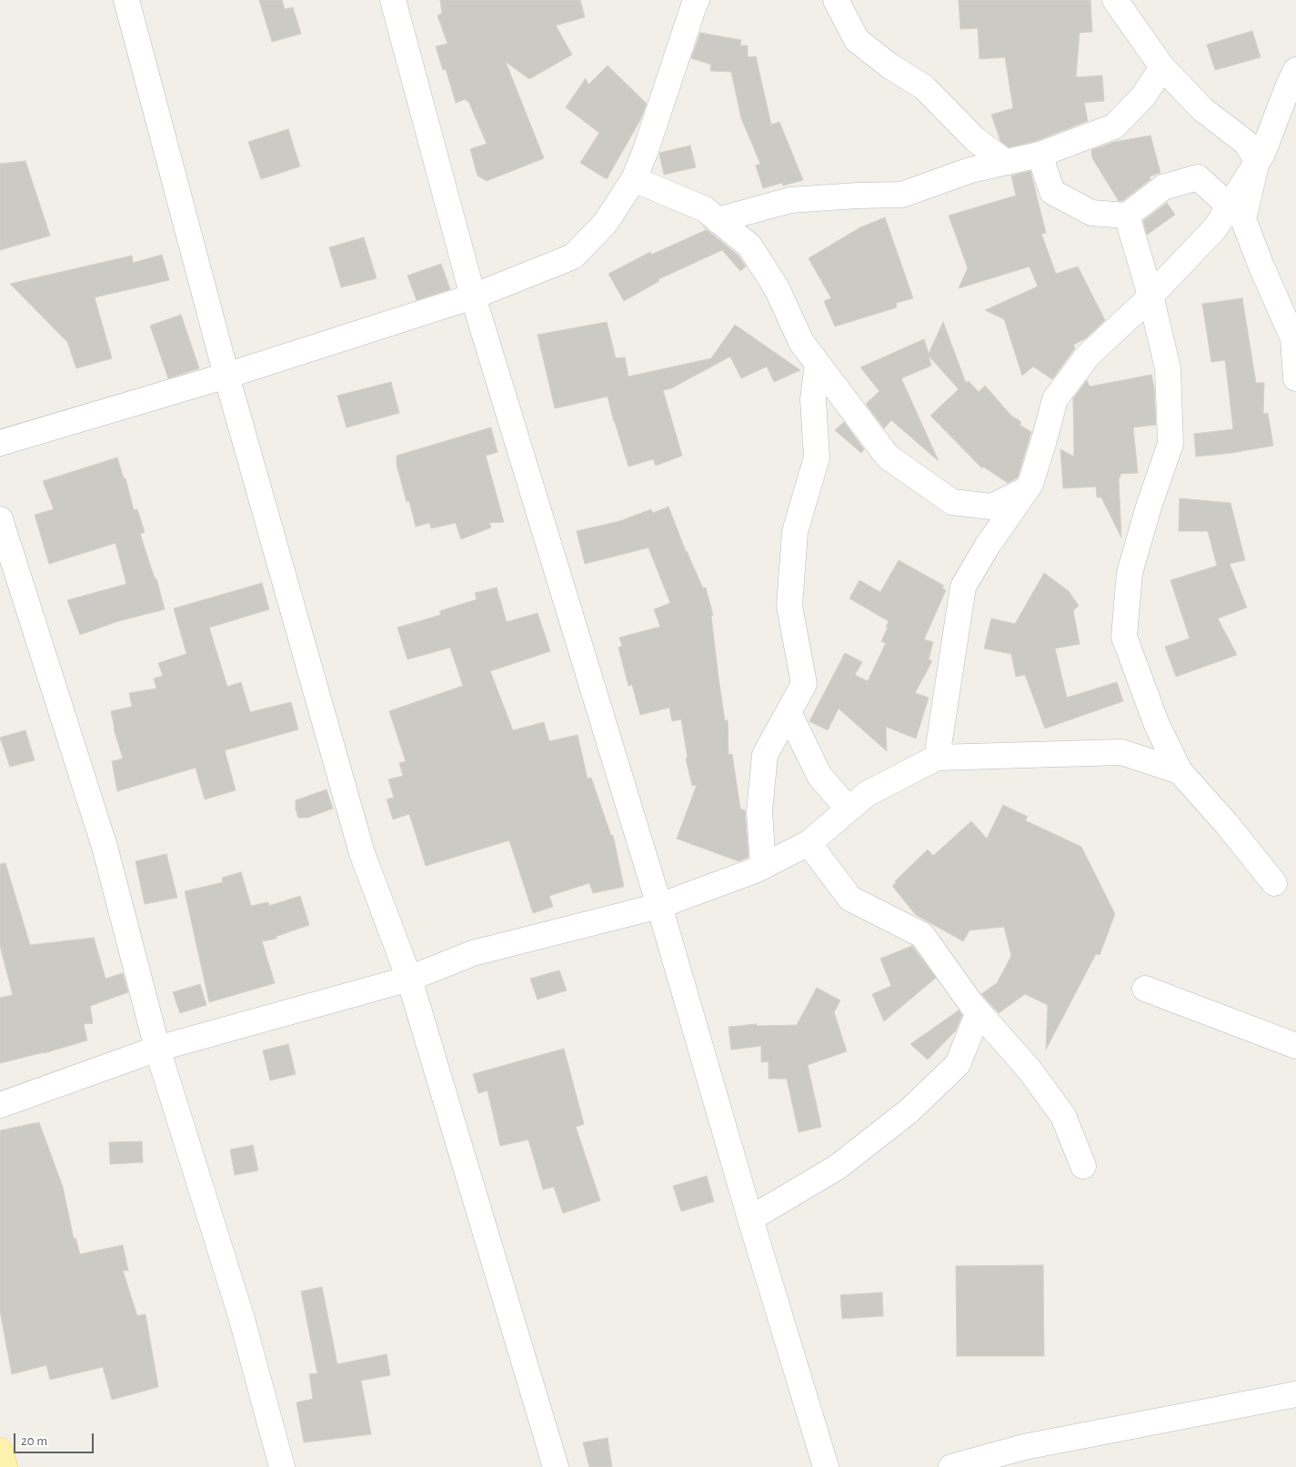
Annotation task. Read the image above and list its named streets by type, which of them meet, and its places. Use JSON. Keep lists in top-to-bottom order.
{
  "scale_bar": "20 m"
}
